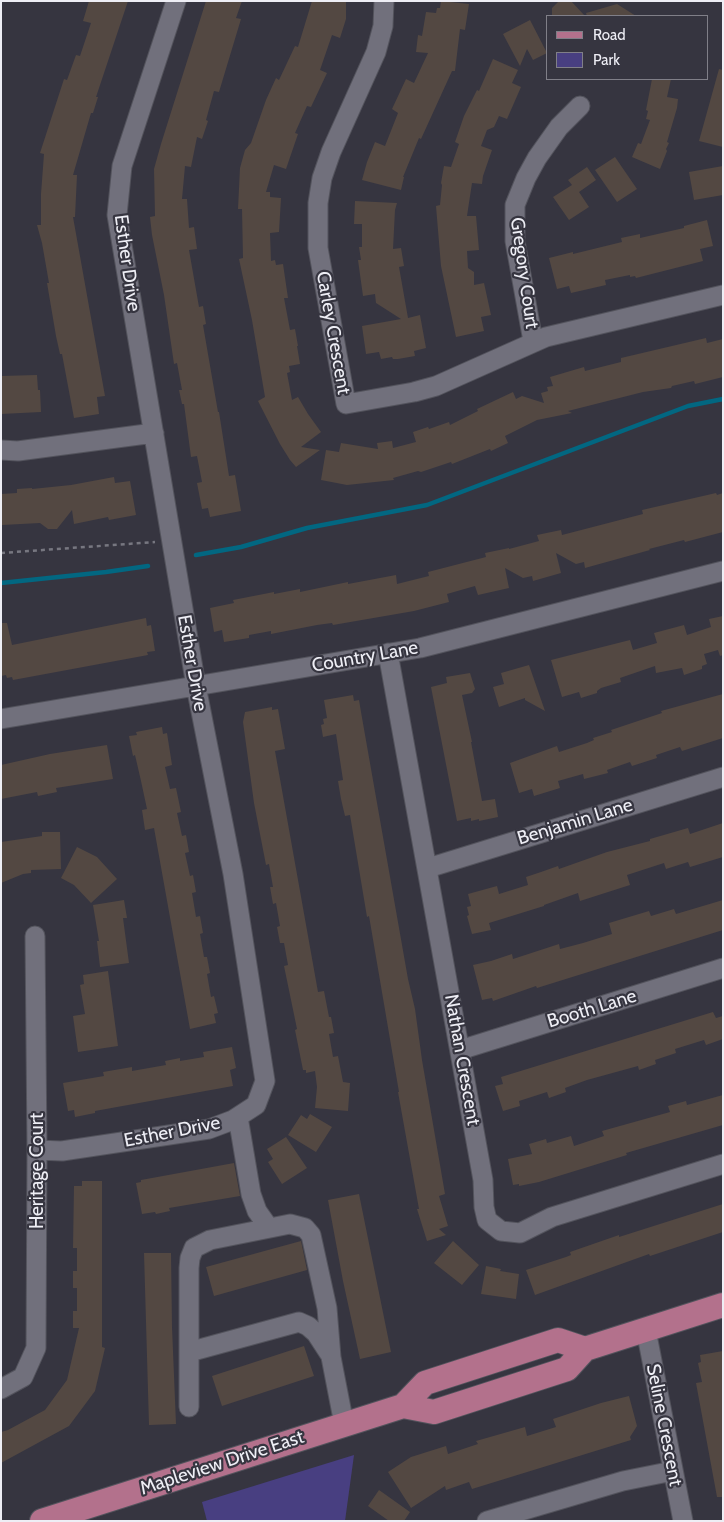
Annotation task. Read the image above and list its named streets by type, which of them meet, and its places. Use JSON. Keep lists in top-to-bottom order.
{
  "streets": {
    "main road": ["Mapleview Drive East"],
    "street": [
      "Esther Drive",
      "Gregory Court",
      "Carley Crescent",
      "Country Lane",
      "Benjamin Lane",
      "Booth Lane",
      "Nathan Crescent",
      "Heritage Court",
      "Seline Crescent"
    ]
  },
  "crossings": [
    ["Esther Drive", "Country Lane"],
    ["Esther Drive", "Heritage Court"],
    ["Gregory Court", "Carley Crescent"],
    ["Country Lane", "Nathan Crescent"],
    ["Benjamin Lane", "Nathan Crescent"],
    ["Booth Lane", "Nathan Crescent"],
    ["Seline Crescent", "Mapleview Drive East"]
  ],
  "legend": ["Road", "Park"]
}
